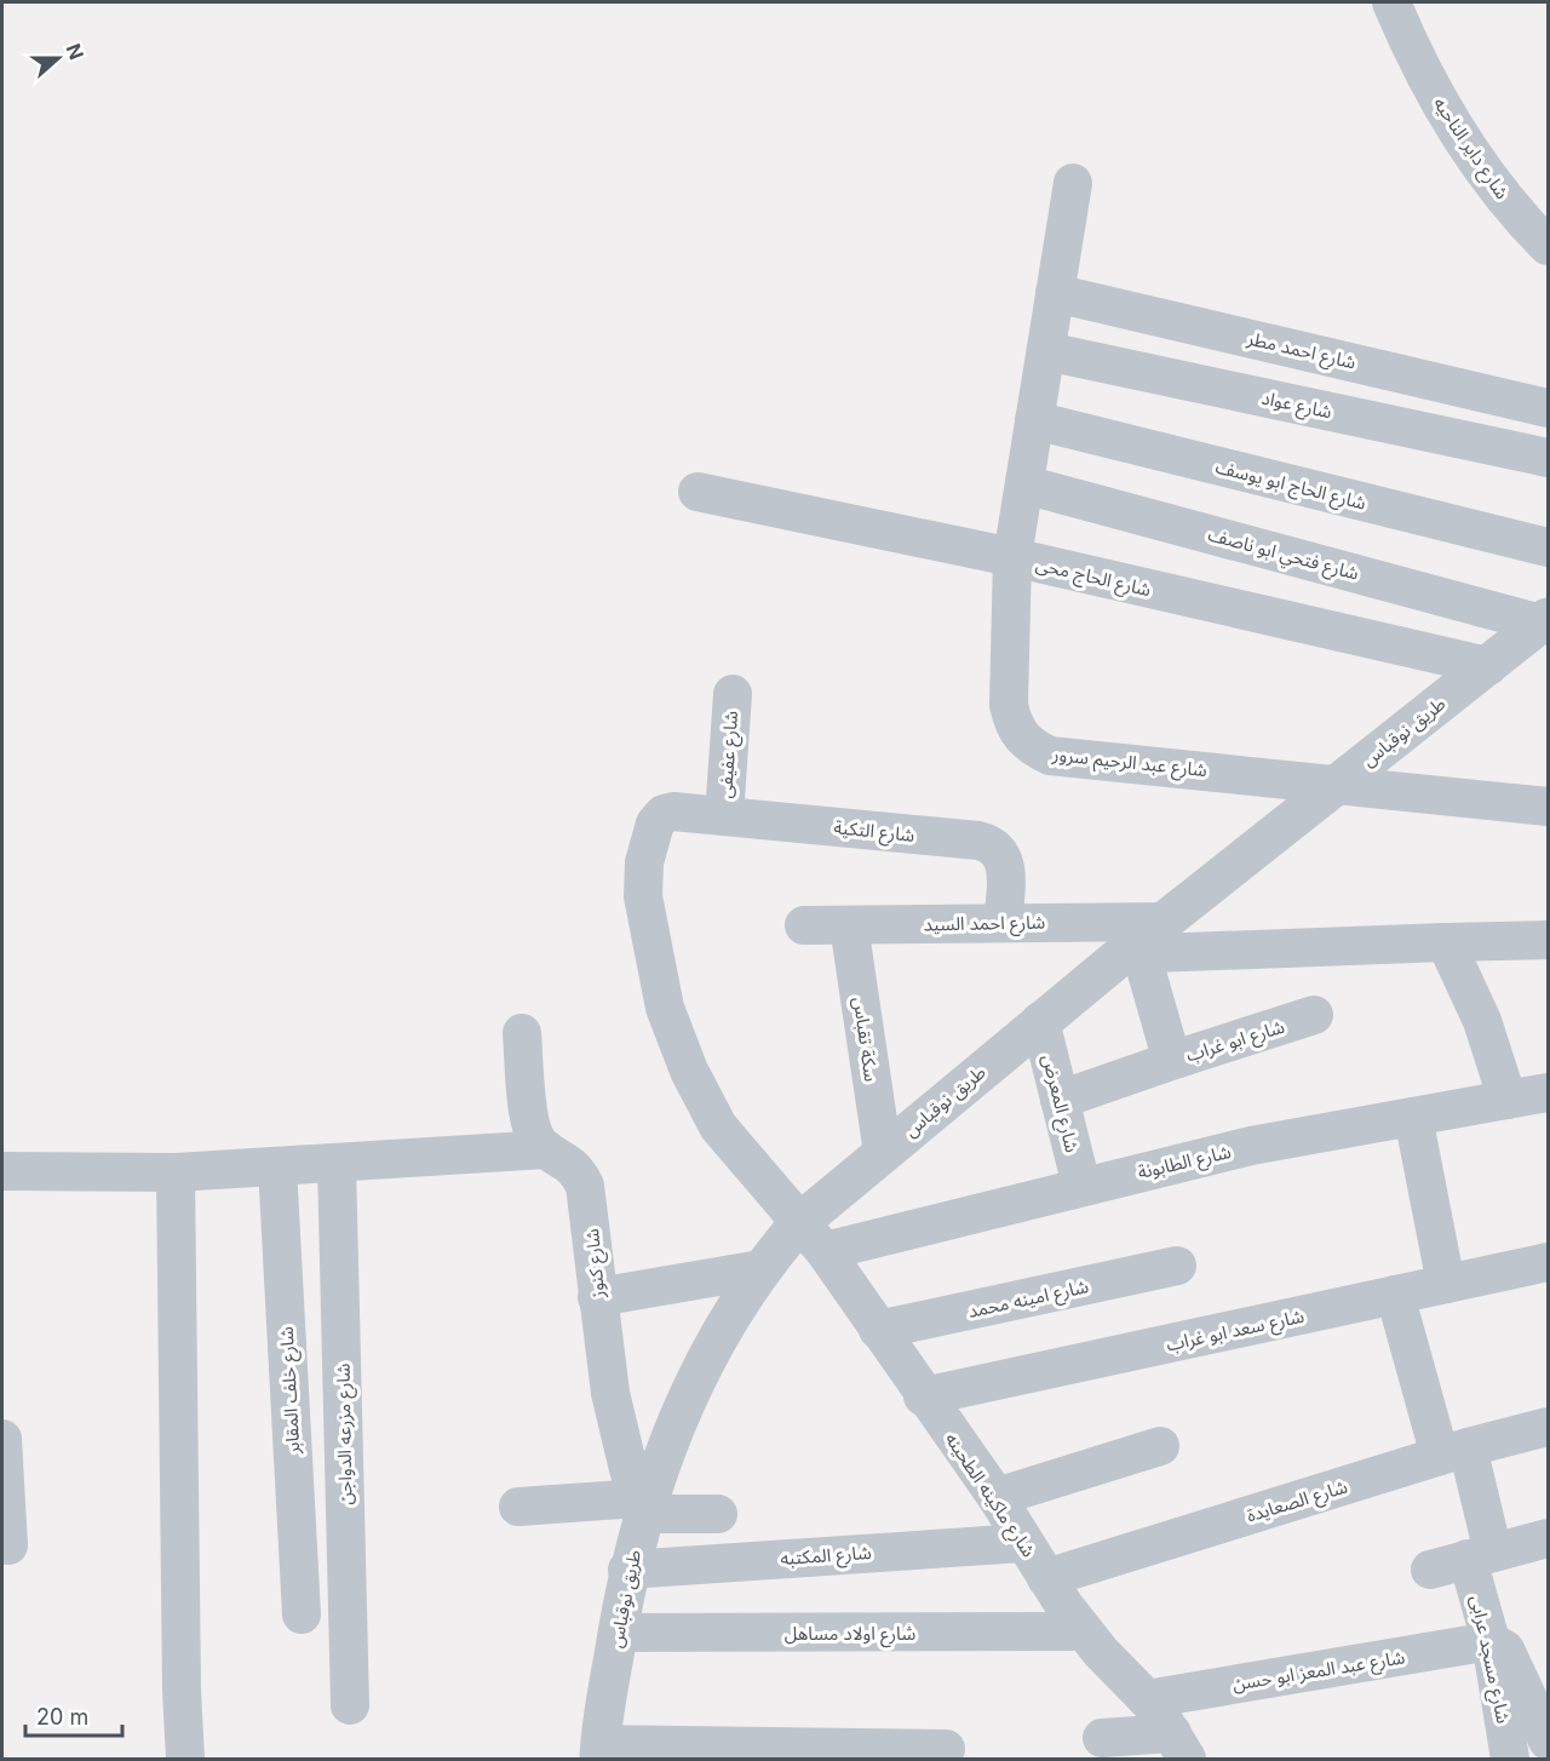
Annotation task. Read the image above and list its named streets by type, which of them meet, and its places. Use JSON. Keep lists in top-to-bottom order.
{
  "streets": {
    "street": [
      "شارع داير الناحيه",
      "شارع احمد مطر",
      "شارع عواد",
      "شارع الحاج ابو يوسف",
      "شارع فتحي ابو ناصف",
      "شارع الحاج محى",
      "طريق نوقباس",
      "شارع عفيفى",
      "شارع عبد الرحيم سرور",
      "شارع التكية",
      "شارع احمد السيد",
      "سكة تقباس",
      "شارع ابو غراب",
      "شارع المعرض",
      "شارع الطابونة",
      "شارع كنوز",
      "شارع امينه محمد",
      "شارع سعد ابو غراب",
      "شارع خلف المقابر",
      "شارع مزرعه الدواجن",
      "شارع ماكينه الطحينه",
      "شارع الصعايدة",
      "شارع المكتبه",
      "شارع اولاد مساهل",
      "شارع مسجد عرابى",
      "شارع عبد المعز ابو حسن"
    ]
  },
  "crossings": [
    ["شارع فتحي ابو ناصف", "طريق نوقباس"],
    ["شارع الحاج محى", "طريق نوقباس"],
    ["شارع الحاج محى", "شارع عبد الرحيم سرور"],
    ["طريق نوقباس", "شارع عبد الرحيم سرور"],
    ["طريق نوقباس", "شارع احمد السيد"],
    ["طريق نوقباس", "سكة تقباس"],
    ["طريق نوقباس", "شارع ابو غراب"],
    ["طريق نوقباس", "شارع المعرض"],
    ["طريق نوقباس", "شارع الطابونة"],
    ["طريق نوقباس", "شارع كنوز"],
    ["طريق نوقباس", "شارع ماكينه الطحينه"],
    ["طريق نوقباس", "شارع المكتبه"],
    ["طريق نوقباس", "شارع اولاد مساهل"],
    ["شارع عفيفى", "شارع التكية"],
    ["شارع التكية", "شارع احمد السيد"],
    ["شارع التكية", "شارع ماكينه الطحينه"],
    ["شارع احمد السيد", "سكة تقباس"],
    ["شارع المعرض", "شارع الطابونة"],
    ["شارع الطابونة", "شارع ماكينه الطحينه"],
    ["شارع امينه محمد", "شارع ماكينه الطحينه"],
    ["شارع سعد ابو غراب", "شارع ماكينه الطحينه"],
    ["شارع سعد ابو غراب", "شارع مسجد عرابى"],
    ["شارع ماكينه الطحينه", "شارع الصعايدة"],
    ["شارع ماكينه الطحينه", "شارع المكتبه"],
    ["شارع ماكينه الطحينه", "شارع اولاد مساهل"],
    ["شارع ماكينه الطحينه", "شارع عبد المعز ابو حسن"],
    ["شارع الصعايدة", "شارع مسجد عرابى"],
    ["شارع مسجد عرابى", "شارع عبد المعز ابو حسن"]
  ],
  "scale_bar": "20 m",
  "north": "right"
}
